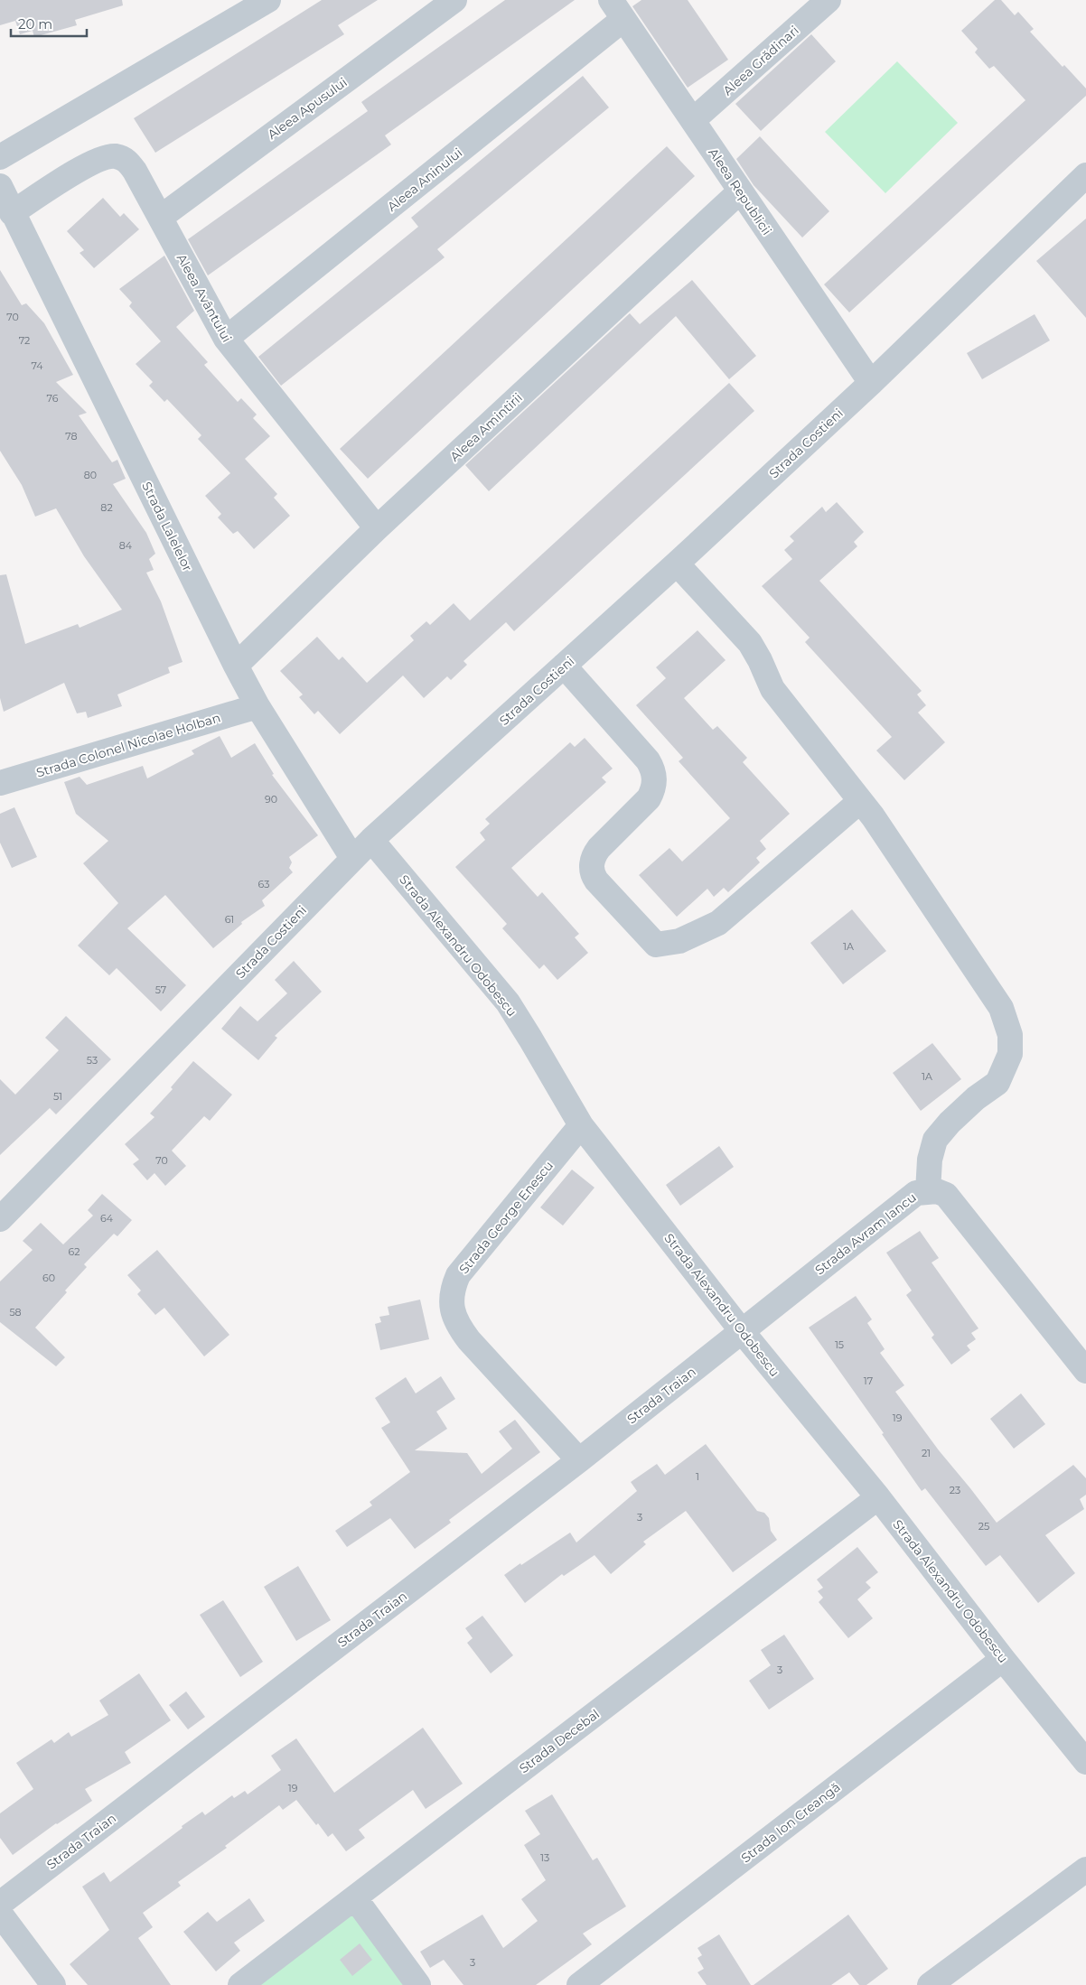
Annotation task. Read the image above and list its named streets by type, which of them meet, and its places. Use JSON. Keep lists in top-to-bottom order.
{
  "streets": {
    "street": [
      "Aleea Grădinari",
      "Aleea Apusului",
      "Aleea Aninului",
      "Aleea Republicii",
      "Aleea Avântului",
      "Aleea Amintirii",
      "Strada Costieni",
      "Strada Lalelelor",
      "Strada Colonel Nicolae Holban",
      "Strada Alexandru Odobescu",
      "Strada George Enescu",
      "Strada Avram Iancu",
      "Strada Traian",
      "Strada Decebal",
      "Strada Ion Creangă"
    ]
  },
  "crossings": [
    ["Aleea Grădinari", "Aleea Republicii"],
    ["Aleea Apusului", "Aleea Avântului"],
    ["Aleea Aninului", "Aleea Republicii"],
    ["Aleea Aninului", "Aleea Avântului"],
    ["Aleea Republicii", "Aleea Amintirii"],
    ["Aleea Republicii", "Strada Costieni"],
    ["Aleea Avântului", "Aleea Amintirii"],
    ["Aleea Avântului", "Strada Lalelelor"],
    ["Aleea Amintirii", "Strada Lalelelor"],
    ["Strada Costieni", "Strada Lalelelor"],
    ["Strada Costieni", "Strada Alexandru Odobescu"],
    ["Strada Lalelelor", "Strada Colonel Nicolae Holban"],
    ["Strada Alexandru Odobescu", "Strada George Enescu"],
    ["Strada Alexandru Odobescu", "Strada Avram Iancu"],
    ["Strada Alexandru Odobescu", "Strada Traian"],
    ["Strada Alexandru Odobescu", "Strada Decebal"],
    ["Strada Alexandru Odobescu", "Strada Ion Creangă"],
    ["Strada George Enescu", "Strada Traian"],
    ["Strada Avram Iancu", "Strada Traian"]
  ],
  "house_numbers": [
    "70",
    "72",
    "74",
    "76",
    "78",
    "80",
    "82",
    "84",
    "90",
    "63",
    "61",
    "1A",
    "57",
    "53",
    "1A",
    "51",
    "70",
    "64",
    "62",
    "60",
    "58",
    "15",
    "17",
    "19",
    "21",
    "1",
    "23",
    "3",
    "25",
    "3",
    "19",
    "13",
    "3"
  ],
  "scale_bar": "20 m"
}
